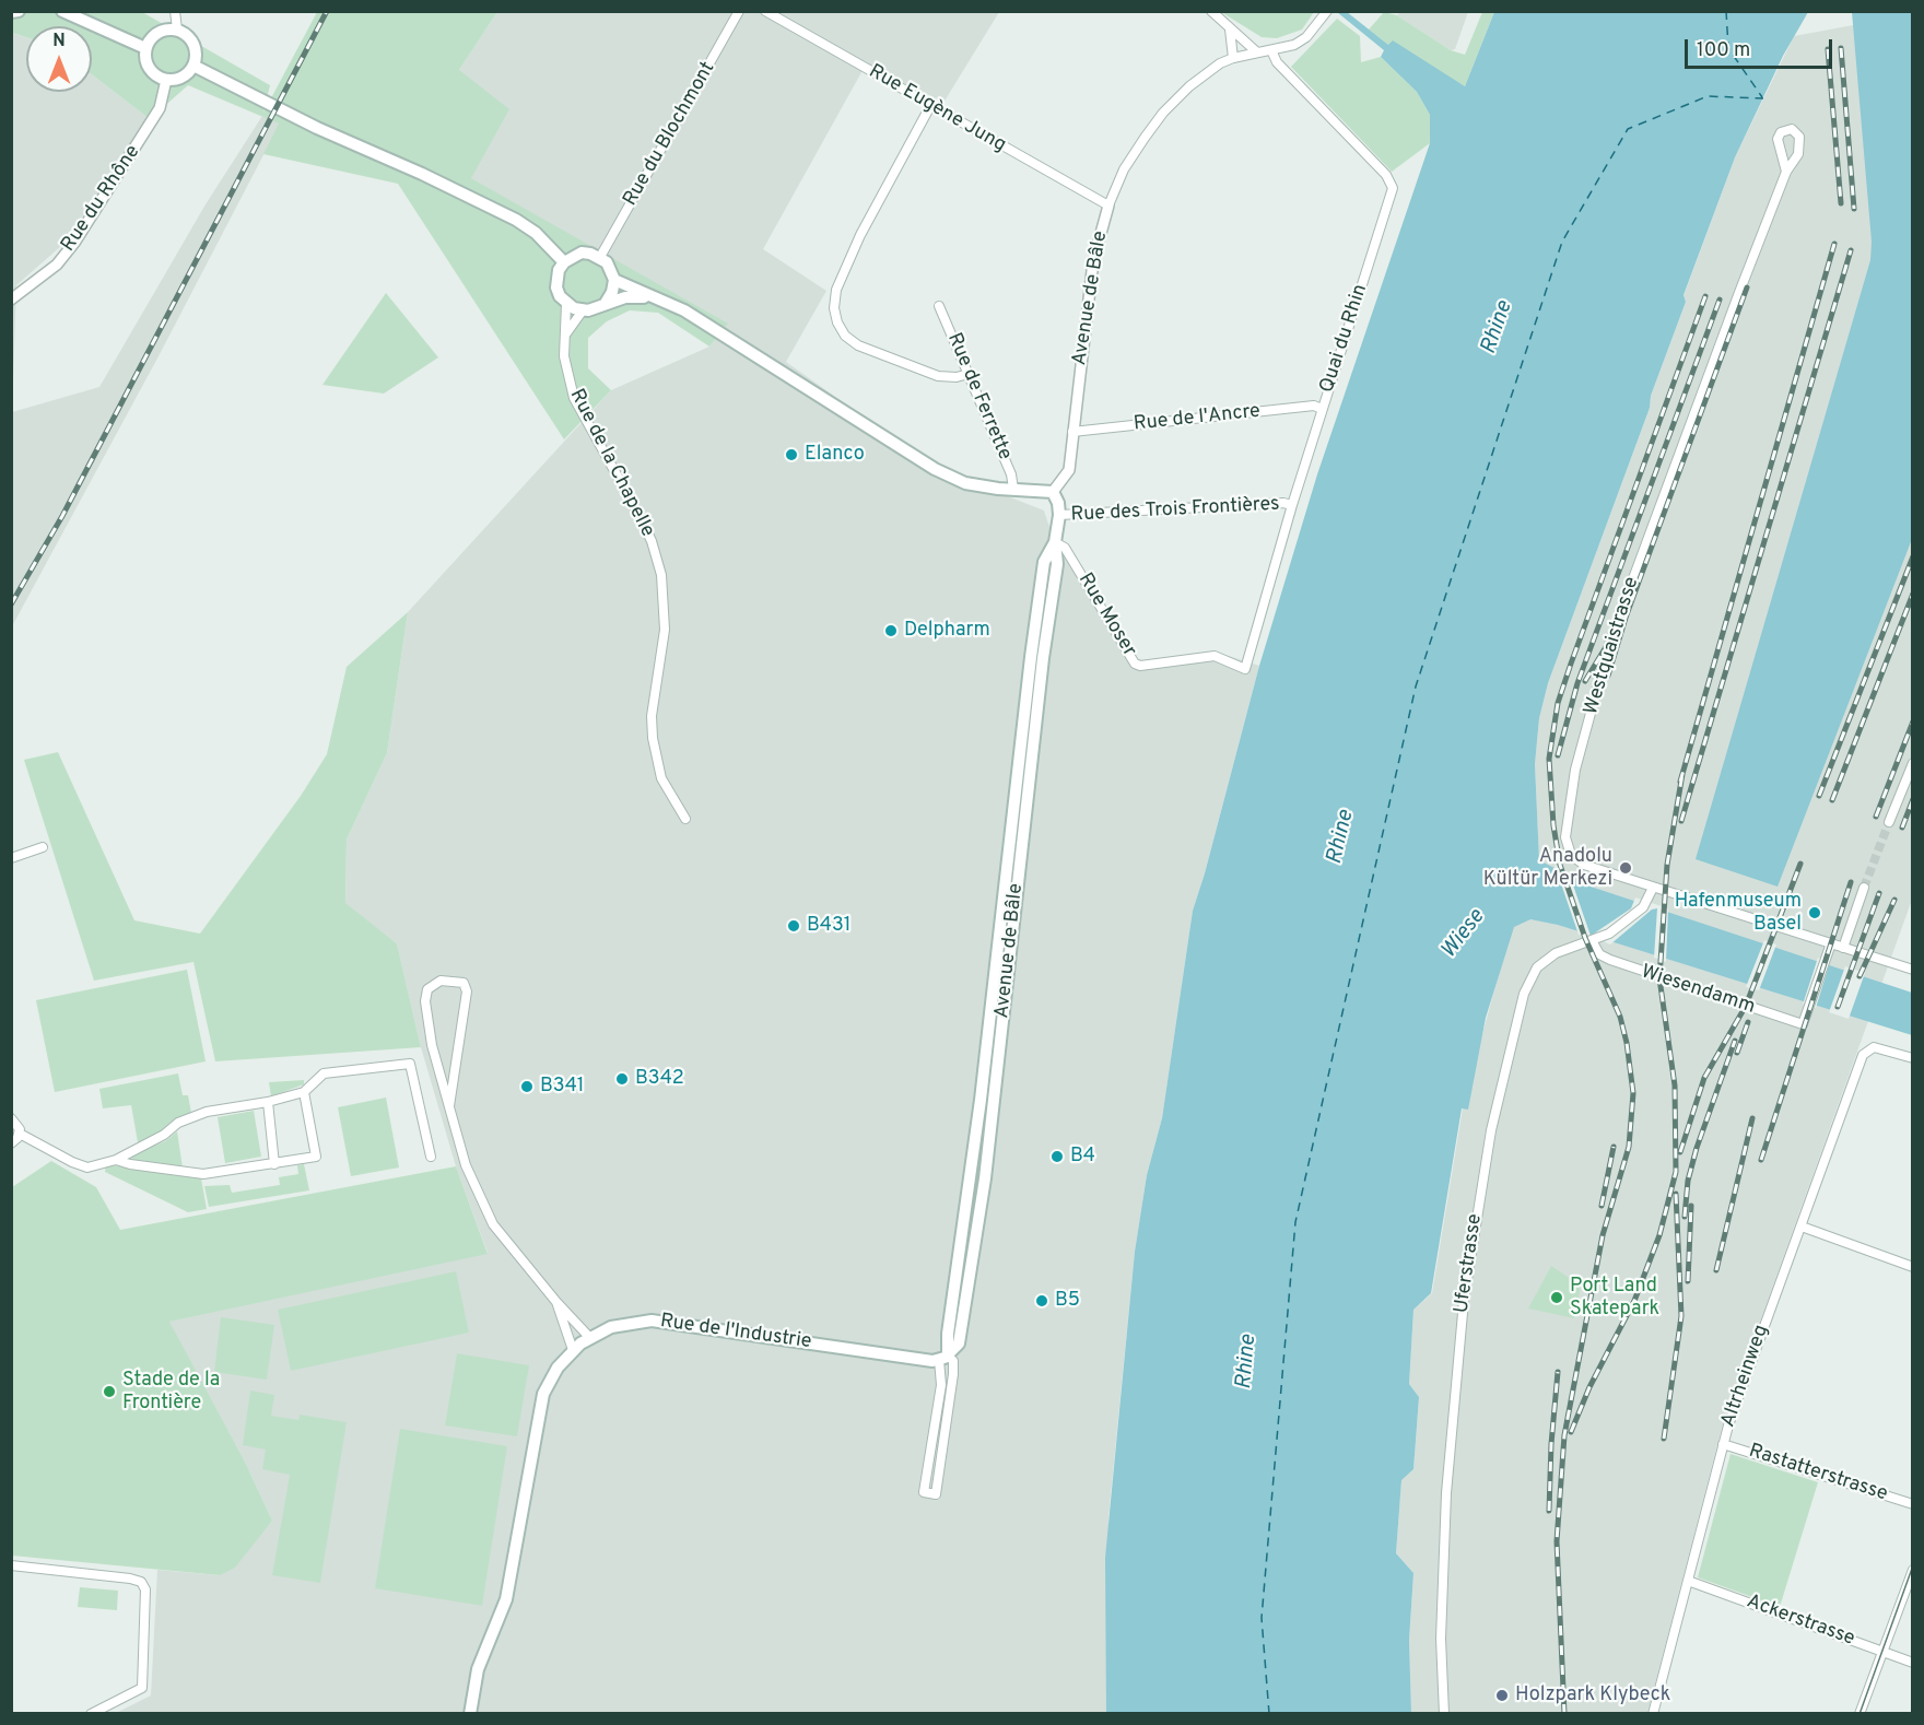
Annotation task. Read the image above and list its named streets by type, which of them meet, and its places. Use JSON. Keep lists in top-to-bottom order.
{
  "streets": {
    "main road": ["Avenue de Bâle", "Rue de l'Industrie"],
    "street": [
      "Rue Eugène Jung",
      "Rue du Blochmont",
      "Rue du Rhône",
      "Quai du Rhin",
      "Rue de Ferrette",
      "Rue de l'Ancre",
      "Rue de la Chapelle",
      "Rue des Trois Frontières",
      "Rue Moser",
      "Westquaistrasse",
      "Wiesendamm",
      "Uferstrasse",
      "Altrheinweg",
      "Rastatterstrasse",
      "Ackerstrasse"
    ]
  },
  "crossings": [
    ["Rue Eugène Jung", "Avenue de Bâle"],
    ["Rue du Blochmont", "Rue de la Chapelle"],
    ["Avenue de Bâle", "Quai du Rhin"],
    ["Avenue de Bâle", "Rue de l'Ancre"],
    ["Avenue de Bâle", "Rue des Trois Frontières"],
    ["Avenue de Bâle", "Rue Moser"],
    ["Avenue de Bâle", "Rue de l'Industrie"],
    ["Quai du Rhin", "Rue de l'Ancre"],
    ["Quai du Rhin", "Rue des Trois Frontières"],
    ["Quai du Rhin", "Rue Moser"],
    ["Westquaistrasse", "Wiesendamm"],
    ["Westquaistrasse", "Uferstrasse"],
    ["Wiesendamm", "Uferstrasse"],
    ["Altrheinweg", "Rastatterstrasse"],
    ["Altrheinweg", "Ackerstrasse"]
  ],
  "water": ["Rhine", "Wiese"],
  "places": [
    "Elanco",
    "Delpharm",
    "Anadolu Kültür Merkezi",
    "Hafenmuseum Basel",
    "B431",
    "B342",
    "B341",
    "B4",
    "Port Land Skatepark",
    "B5",
    "Stade de la Frontière",
    "Holzpark Klybeck"
  ],
  "scale_bar": "100 m",
  "north": "top"
}
